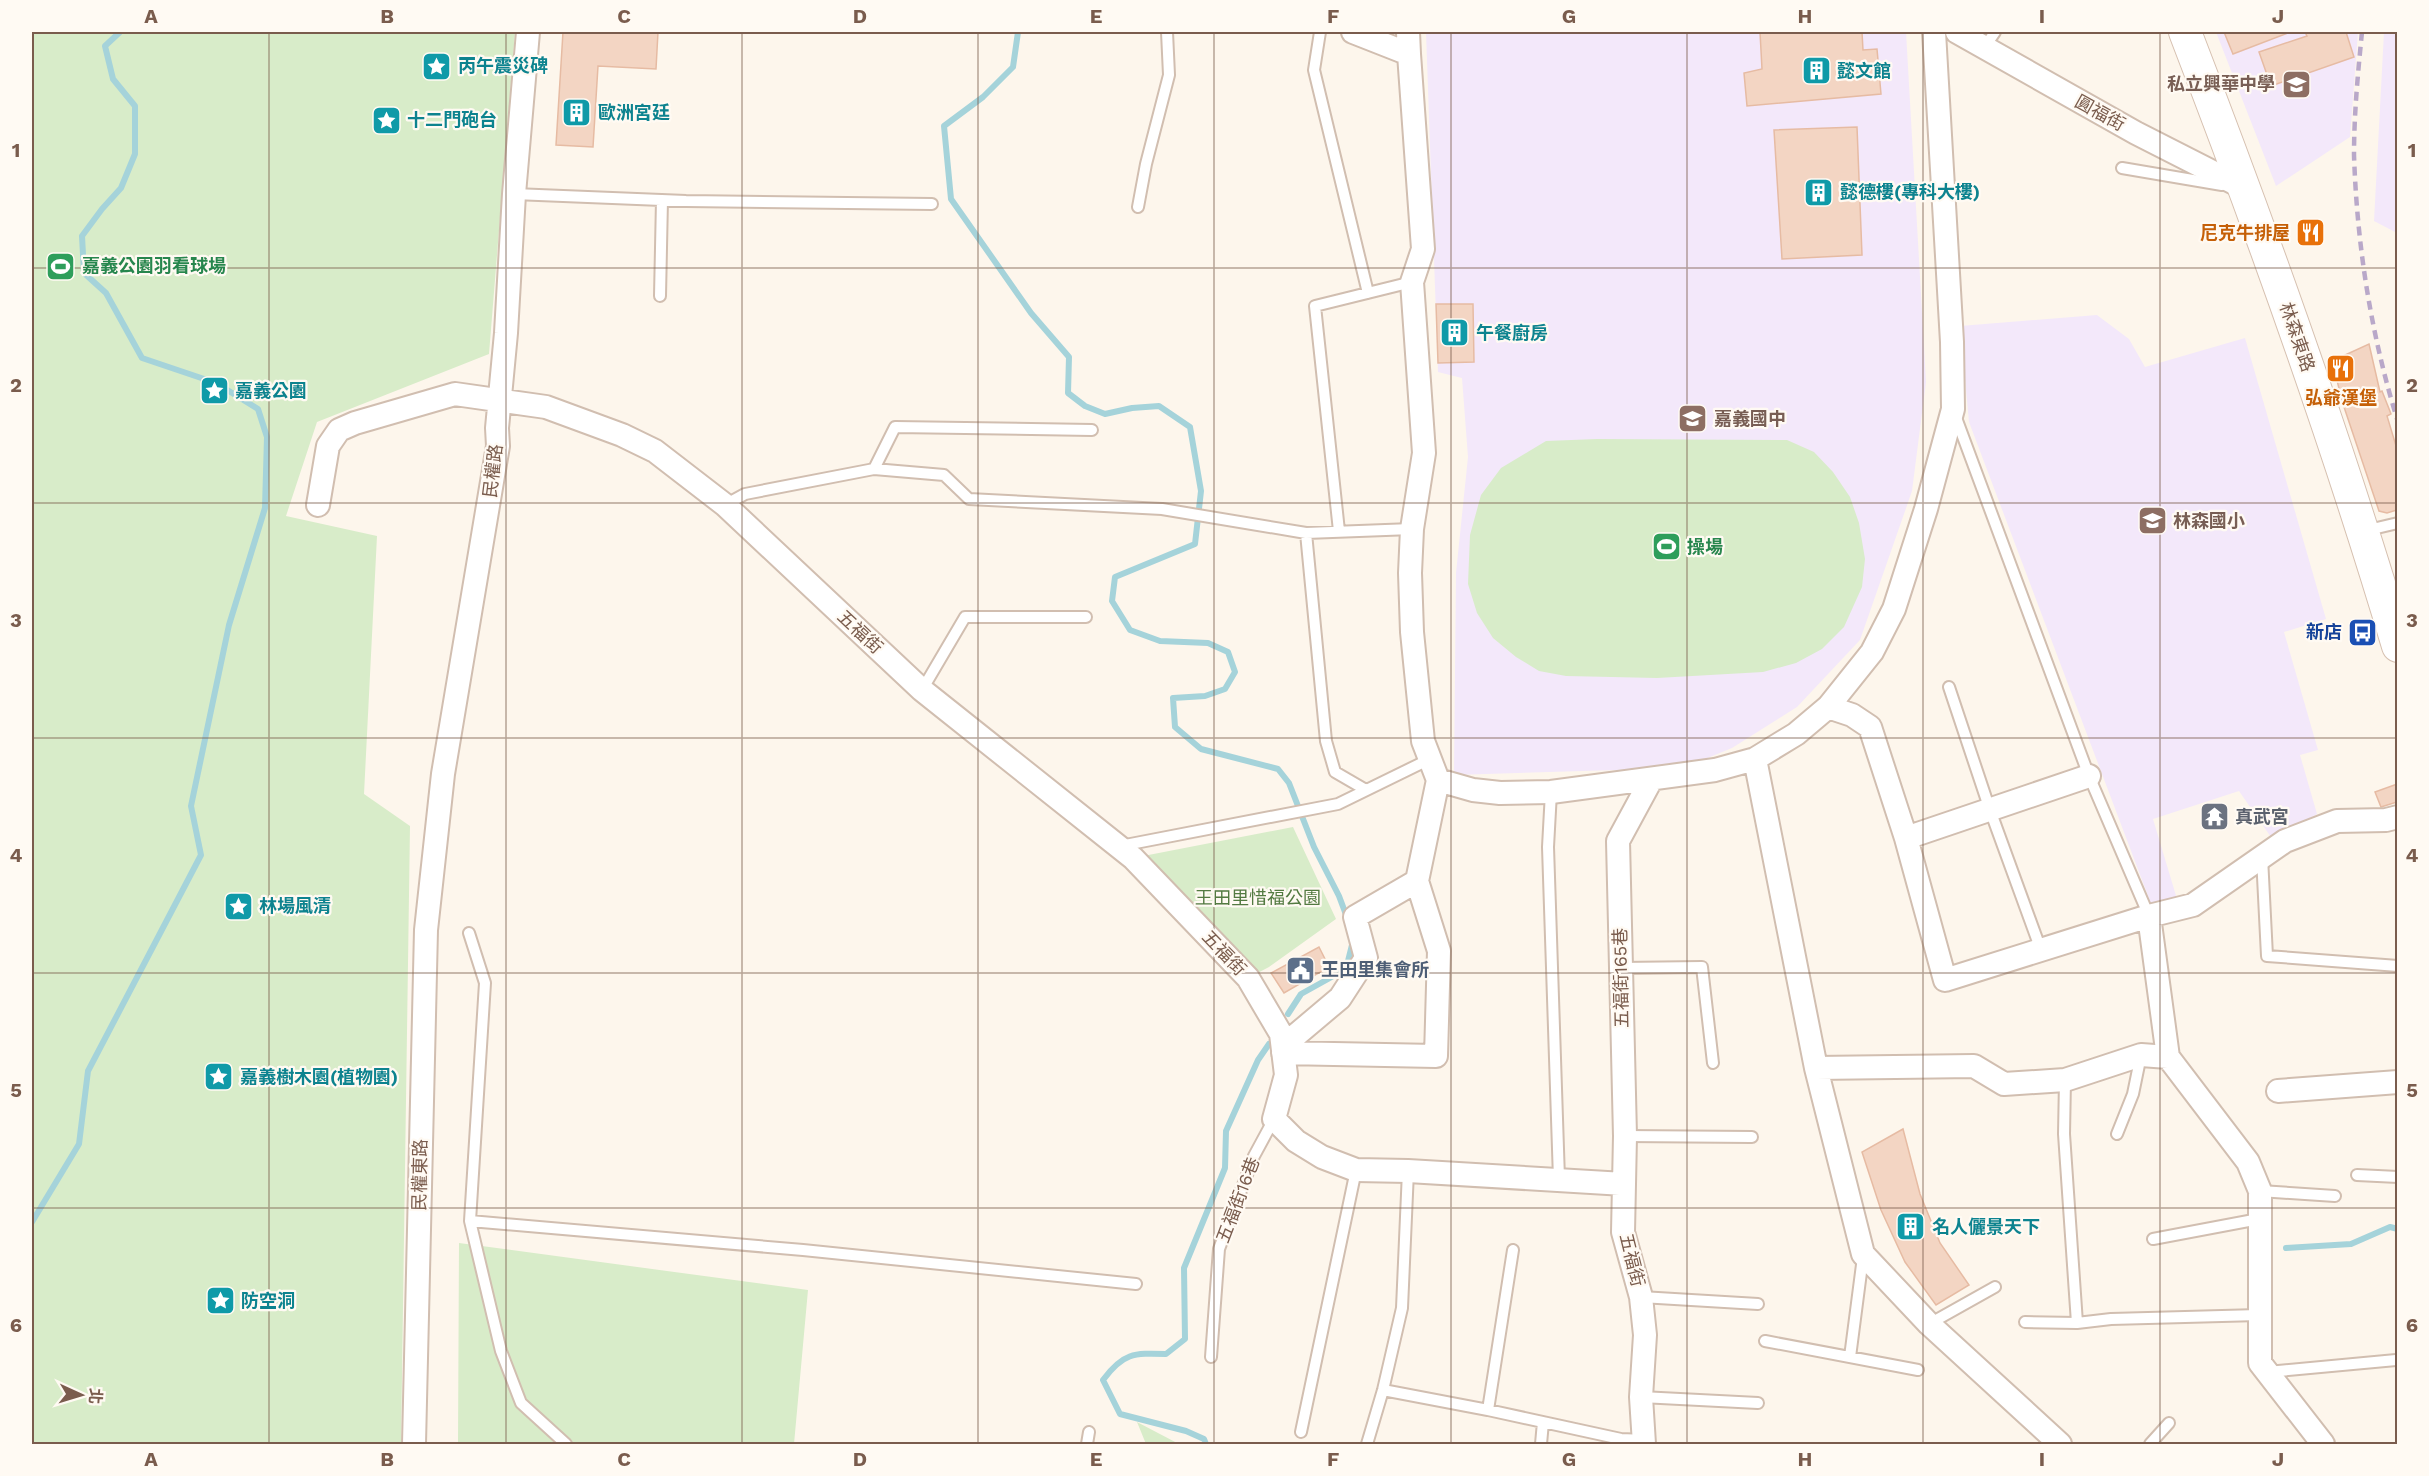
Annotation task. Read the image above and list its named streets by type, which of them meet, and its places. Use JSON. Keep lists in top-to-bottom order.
{
  "streets": {
    "main road": ["林森東路"],
    "street": [
      "圓福街",
      "民權路",
      "五福街",
      "五福街165巷",
      "民權東路"
    ],
    "lane": ["五福街16巷"]
  },
  "crossings": [
    ["圓福街", "林森東路"],
    ["民權路", "五福街"],
    ["民權路", "民權東路"],
    ["五福街", "五福街165巷"],
    ["五福街", "五福街16巷"]
  ],
  "parks": ["王田里惜福公園"],
  "places": {
    "place": [
      "丙午震災碑",
      "十二門砲台",
      "嘉義公園",
      "林場風清",
      "嘉義樹木園(植物園)",
      "防空洞"
    ],
    "building": [
      "懿文館",
      "歐洲宮廷",
      "懿德樓(專科大樓)",
      "午餐廚房",
      "名人儷景天下"
    ],
    "school or university": ["私立興華中學", "嘉義國中", "林森國小"],
    "restaurant": ["尼克牛排屋", "弘爺漢堡"],
    "sports": ["嘉義公園羽看球場", "操場"],
    "bus stop": ["新店"],
    "temple": ["真武宮"],
    "public building": ["王田里集會所"]
  },
  "north": "right",
  "grid": {
    "columns": [
      "A",
      "B",
      "C",
      "D",
      "E",
      "F",
      "G",
      "H",
      "I",
      "J"
    ],
    "rows": [
      "1",
      "2",
      "3",
      "4",
      "5",
      "6"
    ]
  }
}
